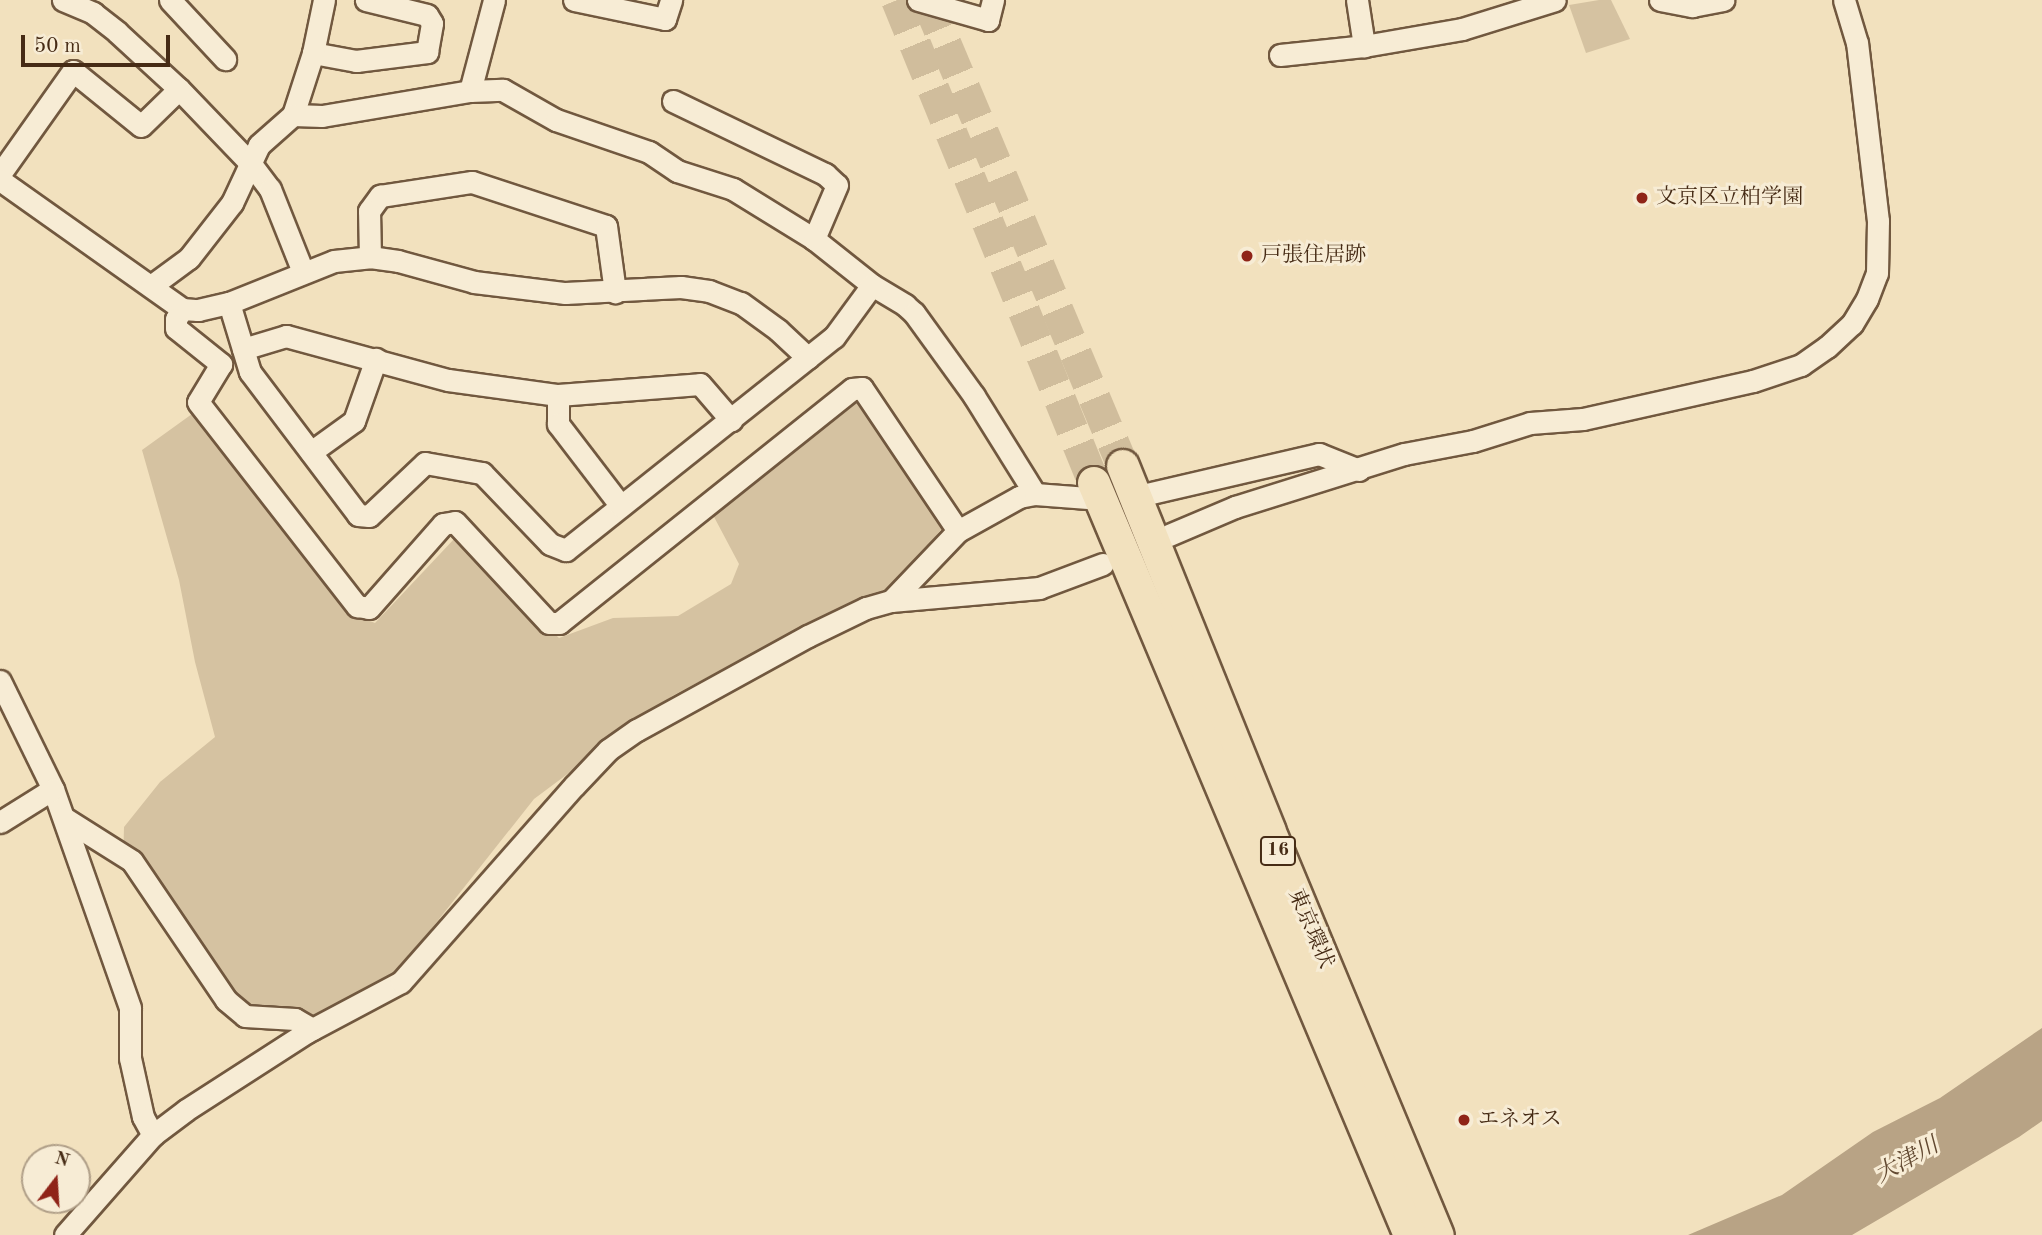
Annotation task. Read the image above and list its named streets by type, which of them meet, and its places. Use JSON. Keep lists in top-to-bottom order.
{
  "streets": {
    "highway": ["16", "東京環状"]
  },
  "water": ["大津川"],
  "places": ["文京区立柏学園", "戸張住居跡", "エネオス"],
  "scale_bar": "50 m",
  "north": "top"
}
